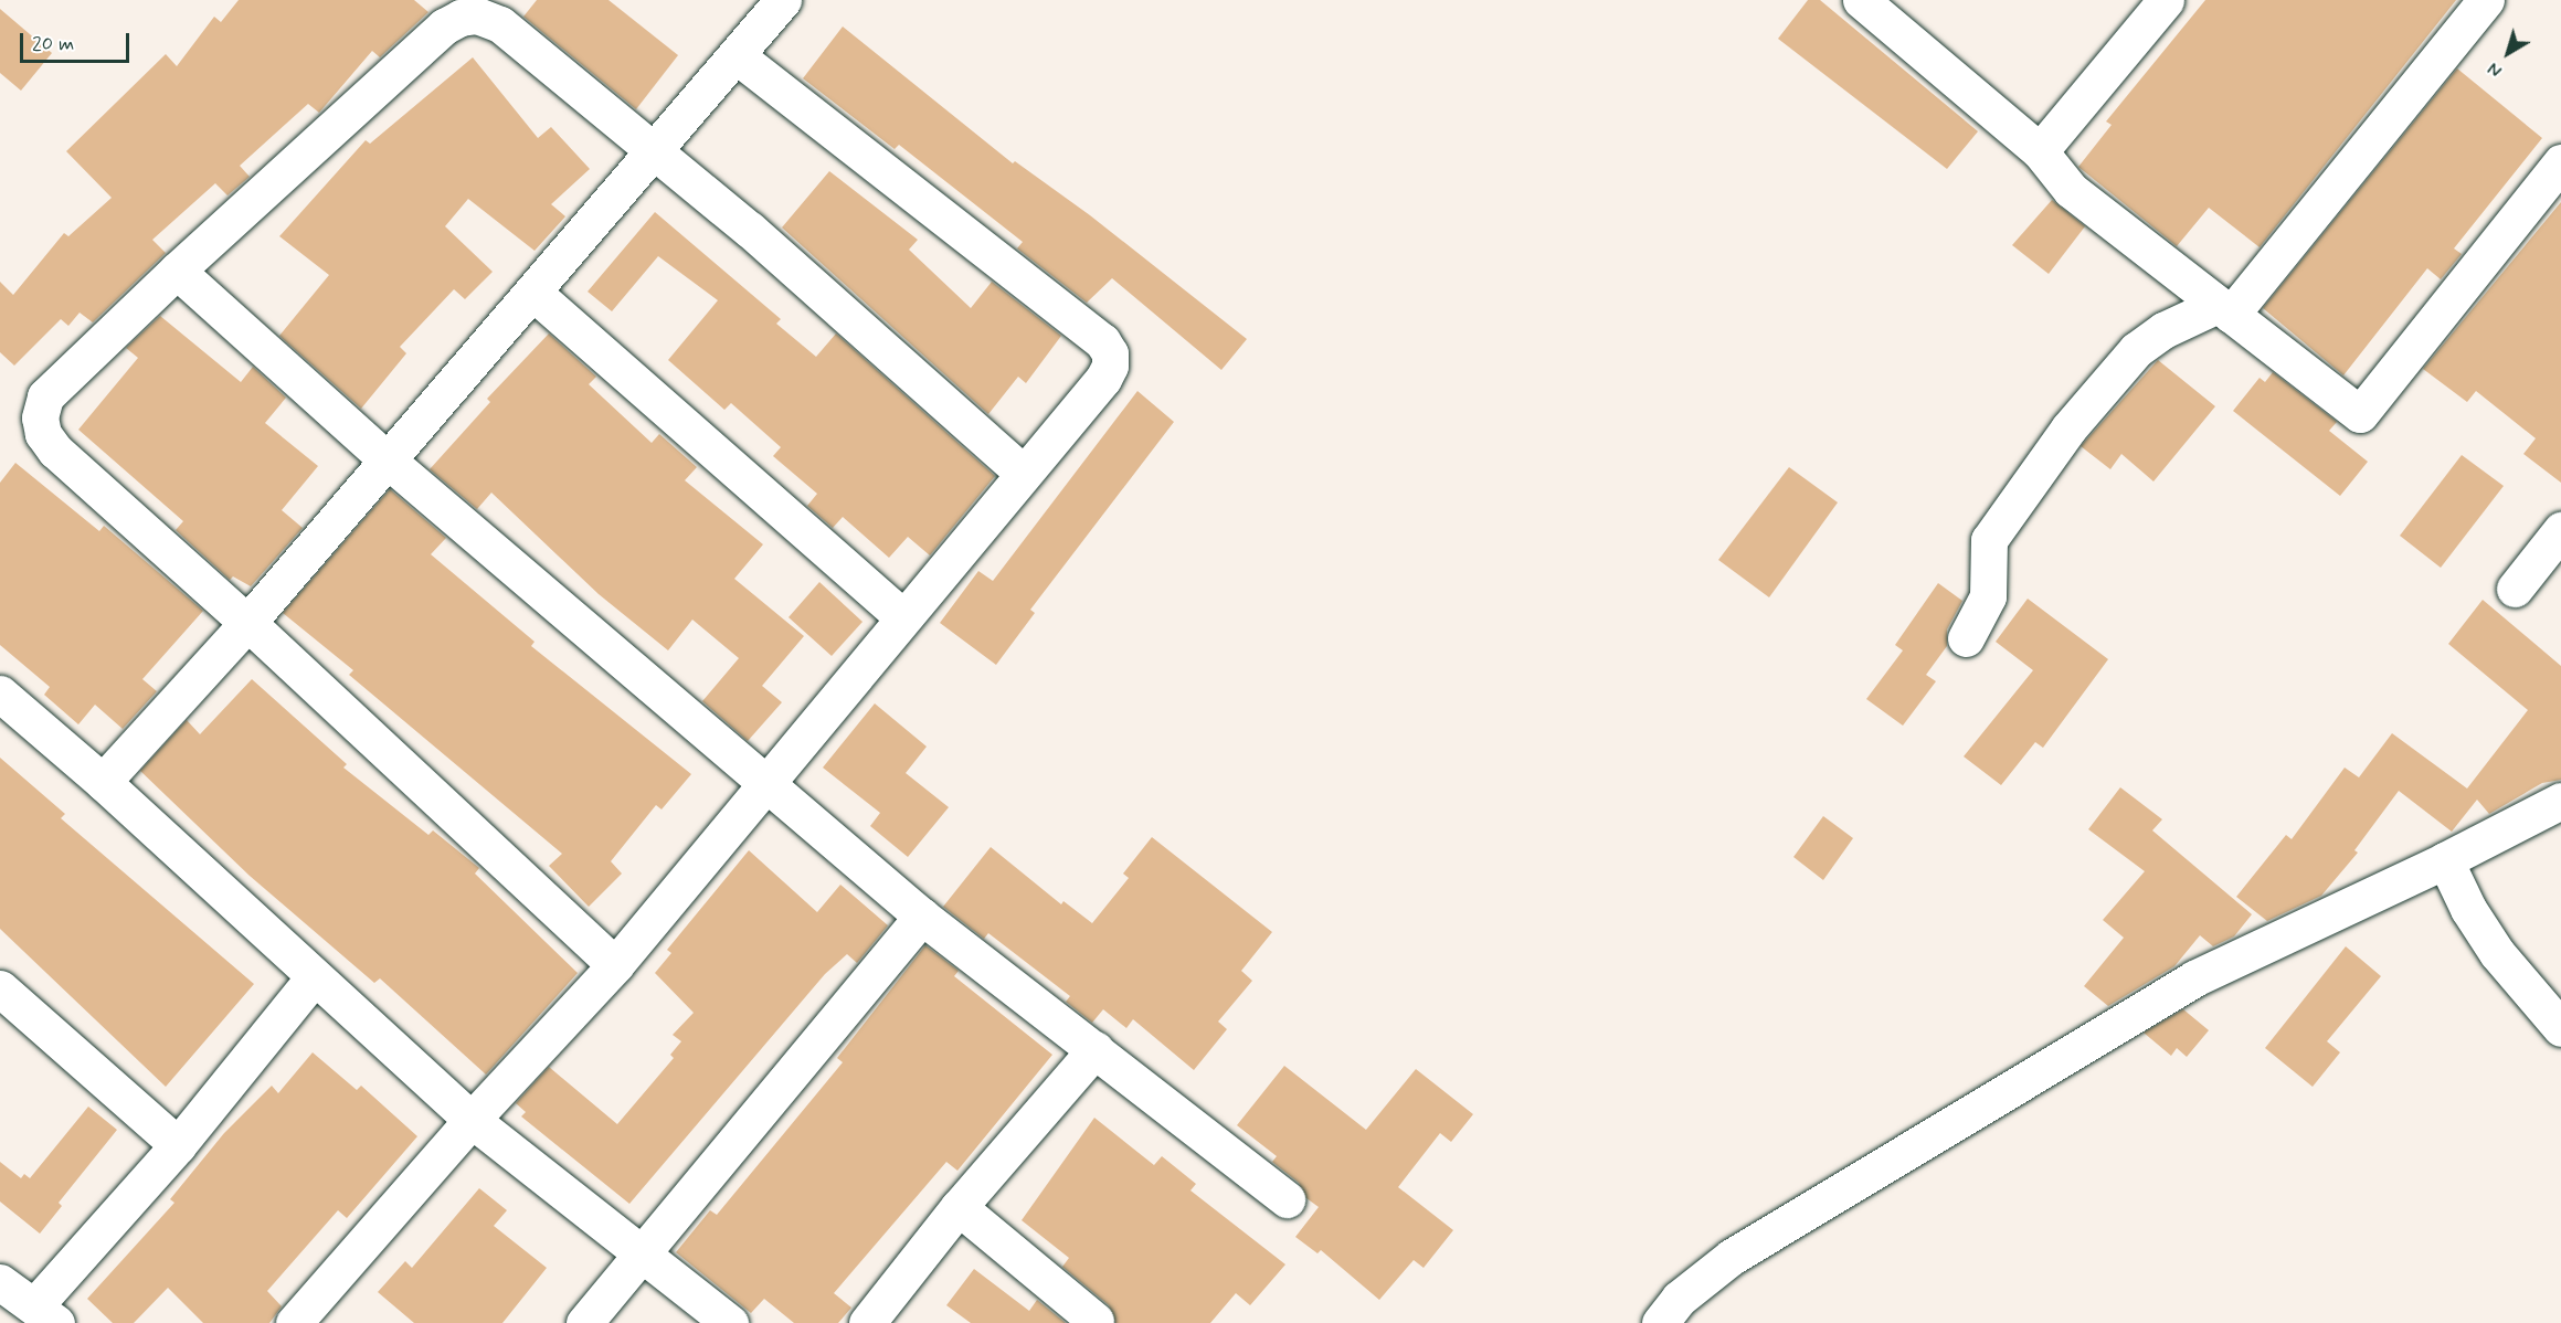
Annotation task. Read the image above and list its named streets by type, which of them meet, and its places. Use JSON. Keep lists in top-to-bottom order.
{
  "scale_bar": "20 m",
  "north": "bottom left"
}
